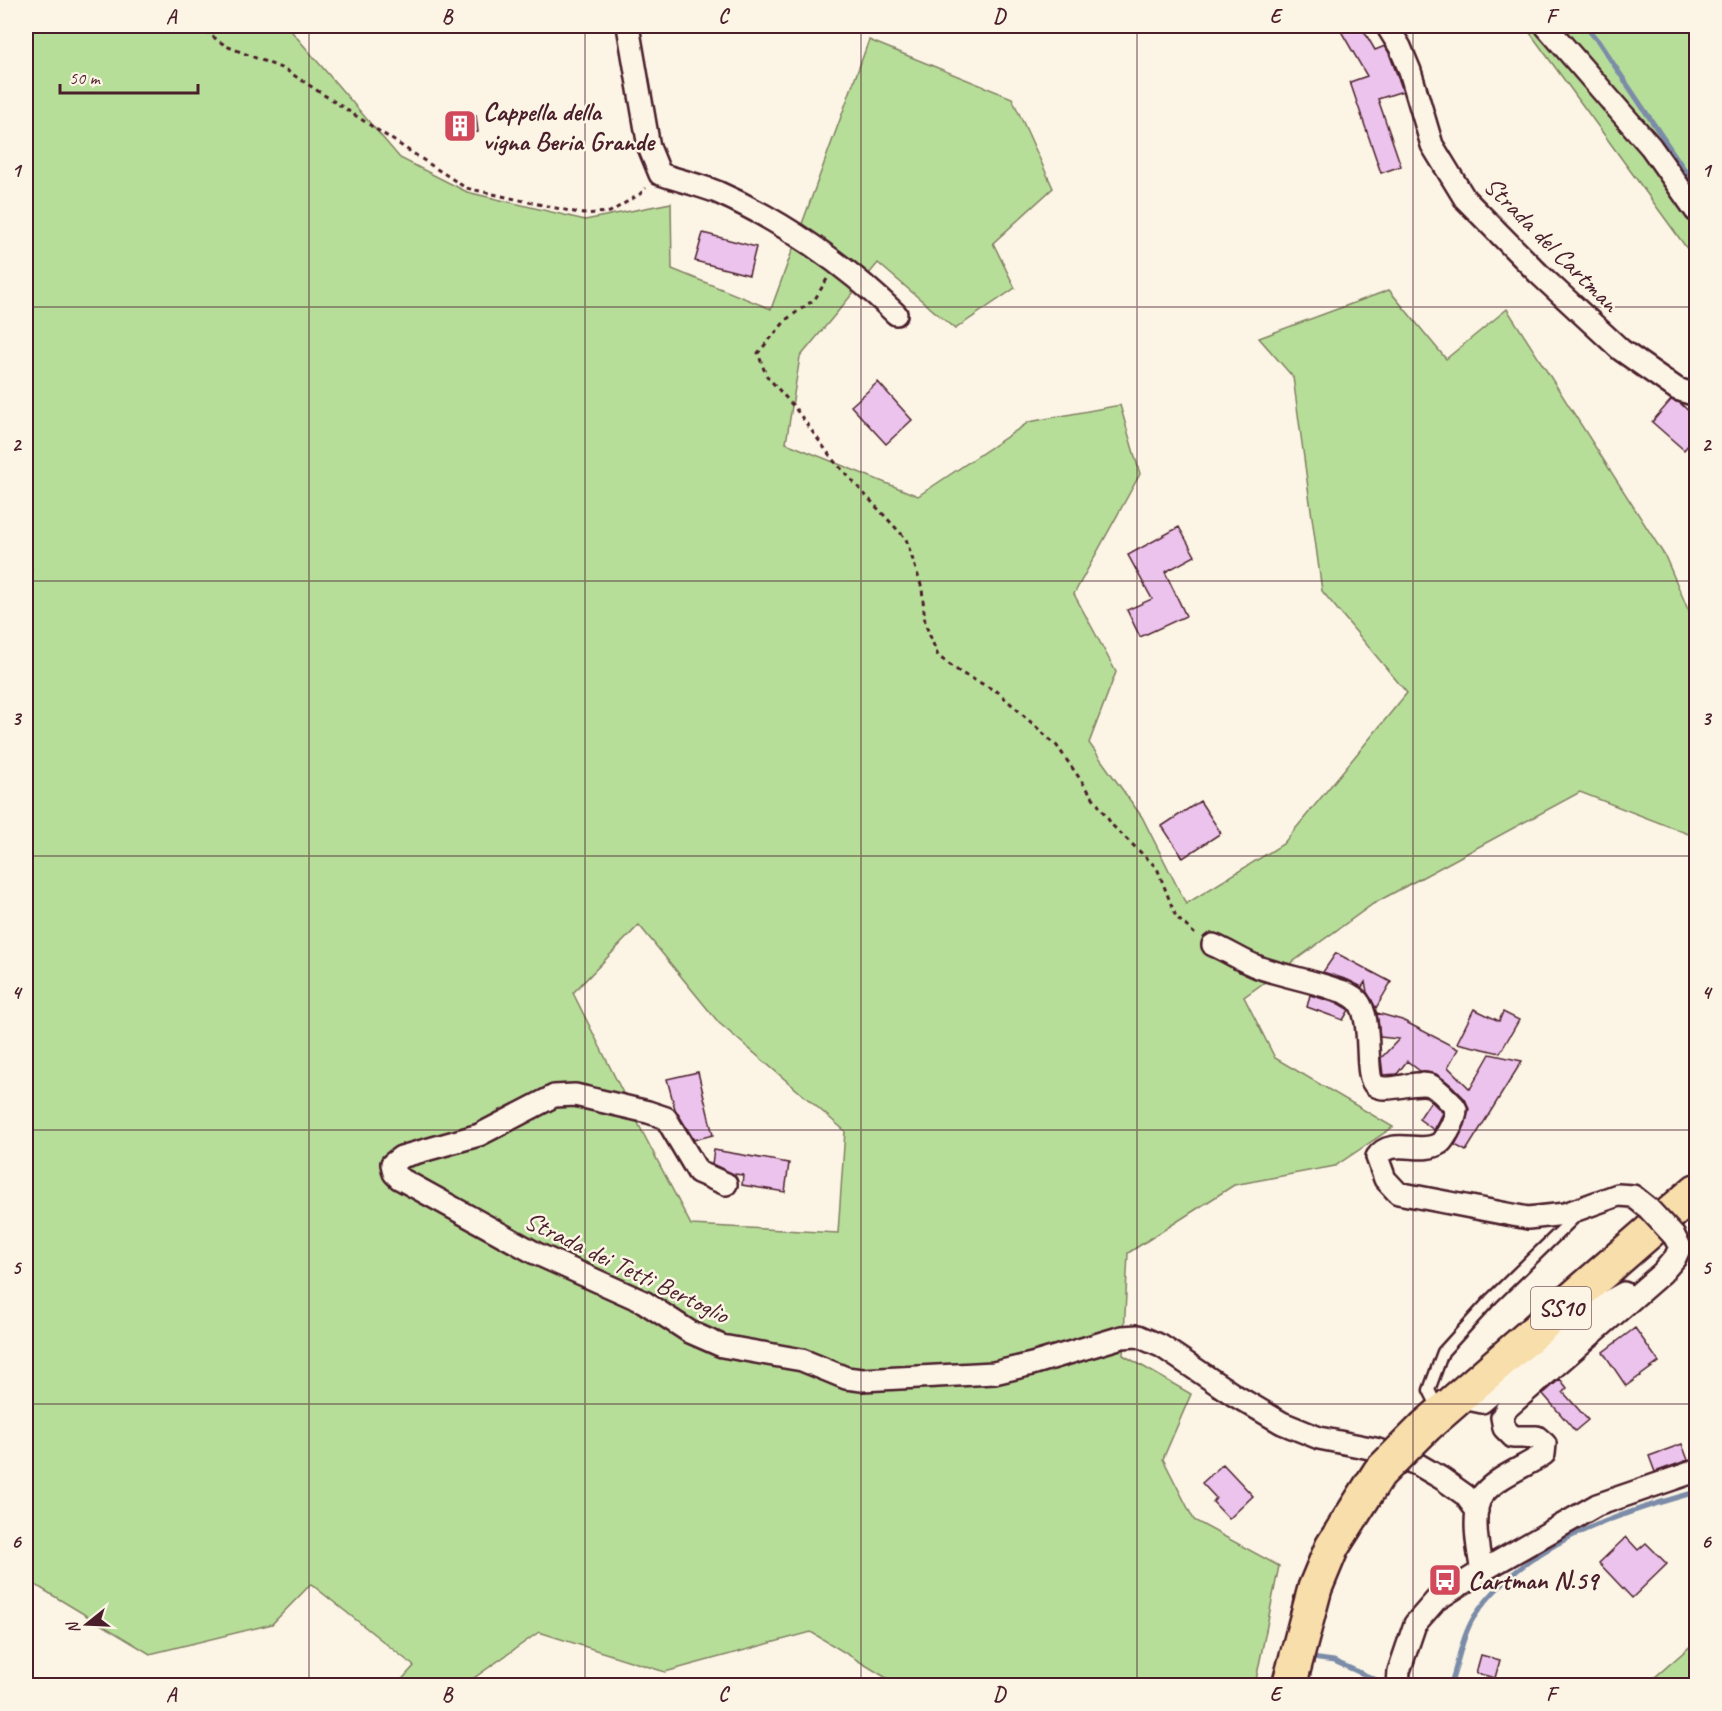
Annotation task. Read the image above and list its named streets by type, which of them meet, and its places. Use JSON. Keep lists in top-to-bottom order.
{
  "streets": {
    "main road": ["SS10"],
    "street": ["Strada del Cartman", "Strada dei Tetti Bertoglio"]
  },
  "places": {
    "building": ["Cappella della vigna Beria Grande"],
    "bus stop": ["Cartman N.59"]
  },
  "scale_bar": "50 m",
  "north": "left",
  "grid": {
    "columns": [
      "A",
      "B",
      "C",
      "D",
      "E",
      "F"
    ],
    "rows": [
      "1",
      "2",
      "3",
      "4",
      "5",
      "6"
    ]
  }
}
